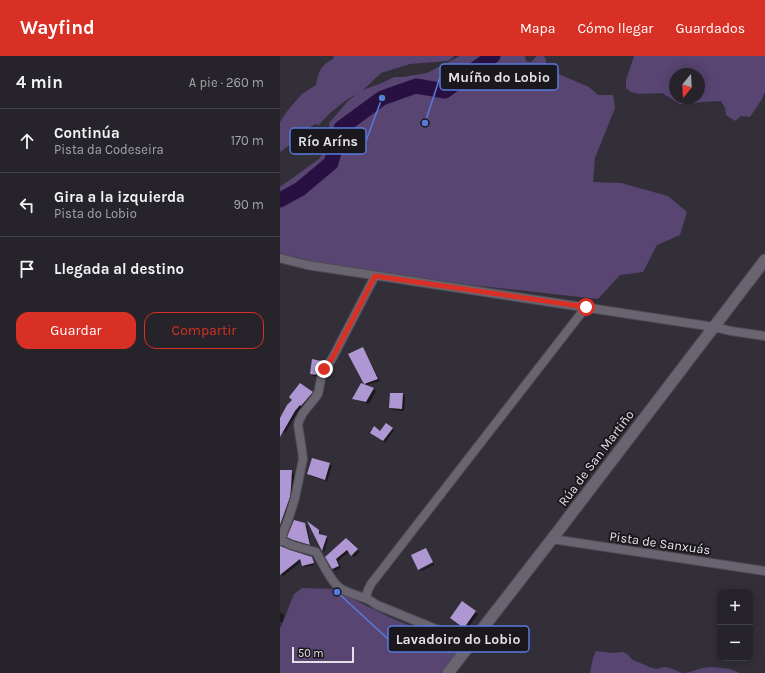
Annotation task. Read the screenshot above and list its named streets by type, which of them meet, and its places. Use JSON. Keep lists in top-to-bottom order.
{
  "streets": {
    "street": ["Rúa de San Martiño", "Pista de Sanxuás"]
  },
  "crossings": [
    ["Rúa de San Martiño", "Pista de Sanxuás"]
  ],
  "places": ["Río Aríns", "Muíño do Lobio", "Lavadoiro do Lobio"],
  "scale_bar": "50 m",
  "north": "bottom",
  "page": {
    "header": "Wayfind",
    "nav": ["Mapa", "Cómo llegar", "Guardados"],
    "heading": ["4 min", "A pie · 260 m"],
    "list": [
      ["Continúa", "Pista da Codeseira", "170 m"],
      ["Gira a la izquierda", "Pista do Lobio", "90 m"],
      "Llegada al destino"
    ],
    "buttons": ["Guardar", "Compartir"],
    "map_buttons": ["+", "−"],
    "scale": "50 m"
  }
}
